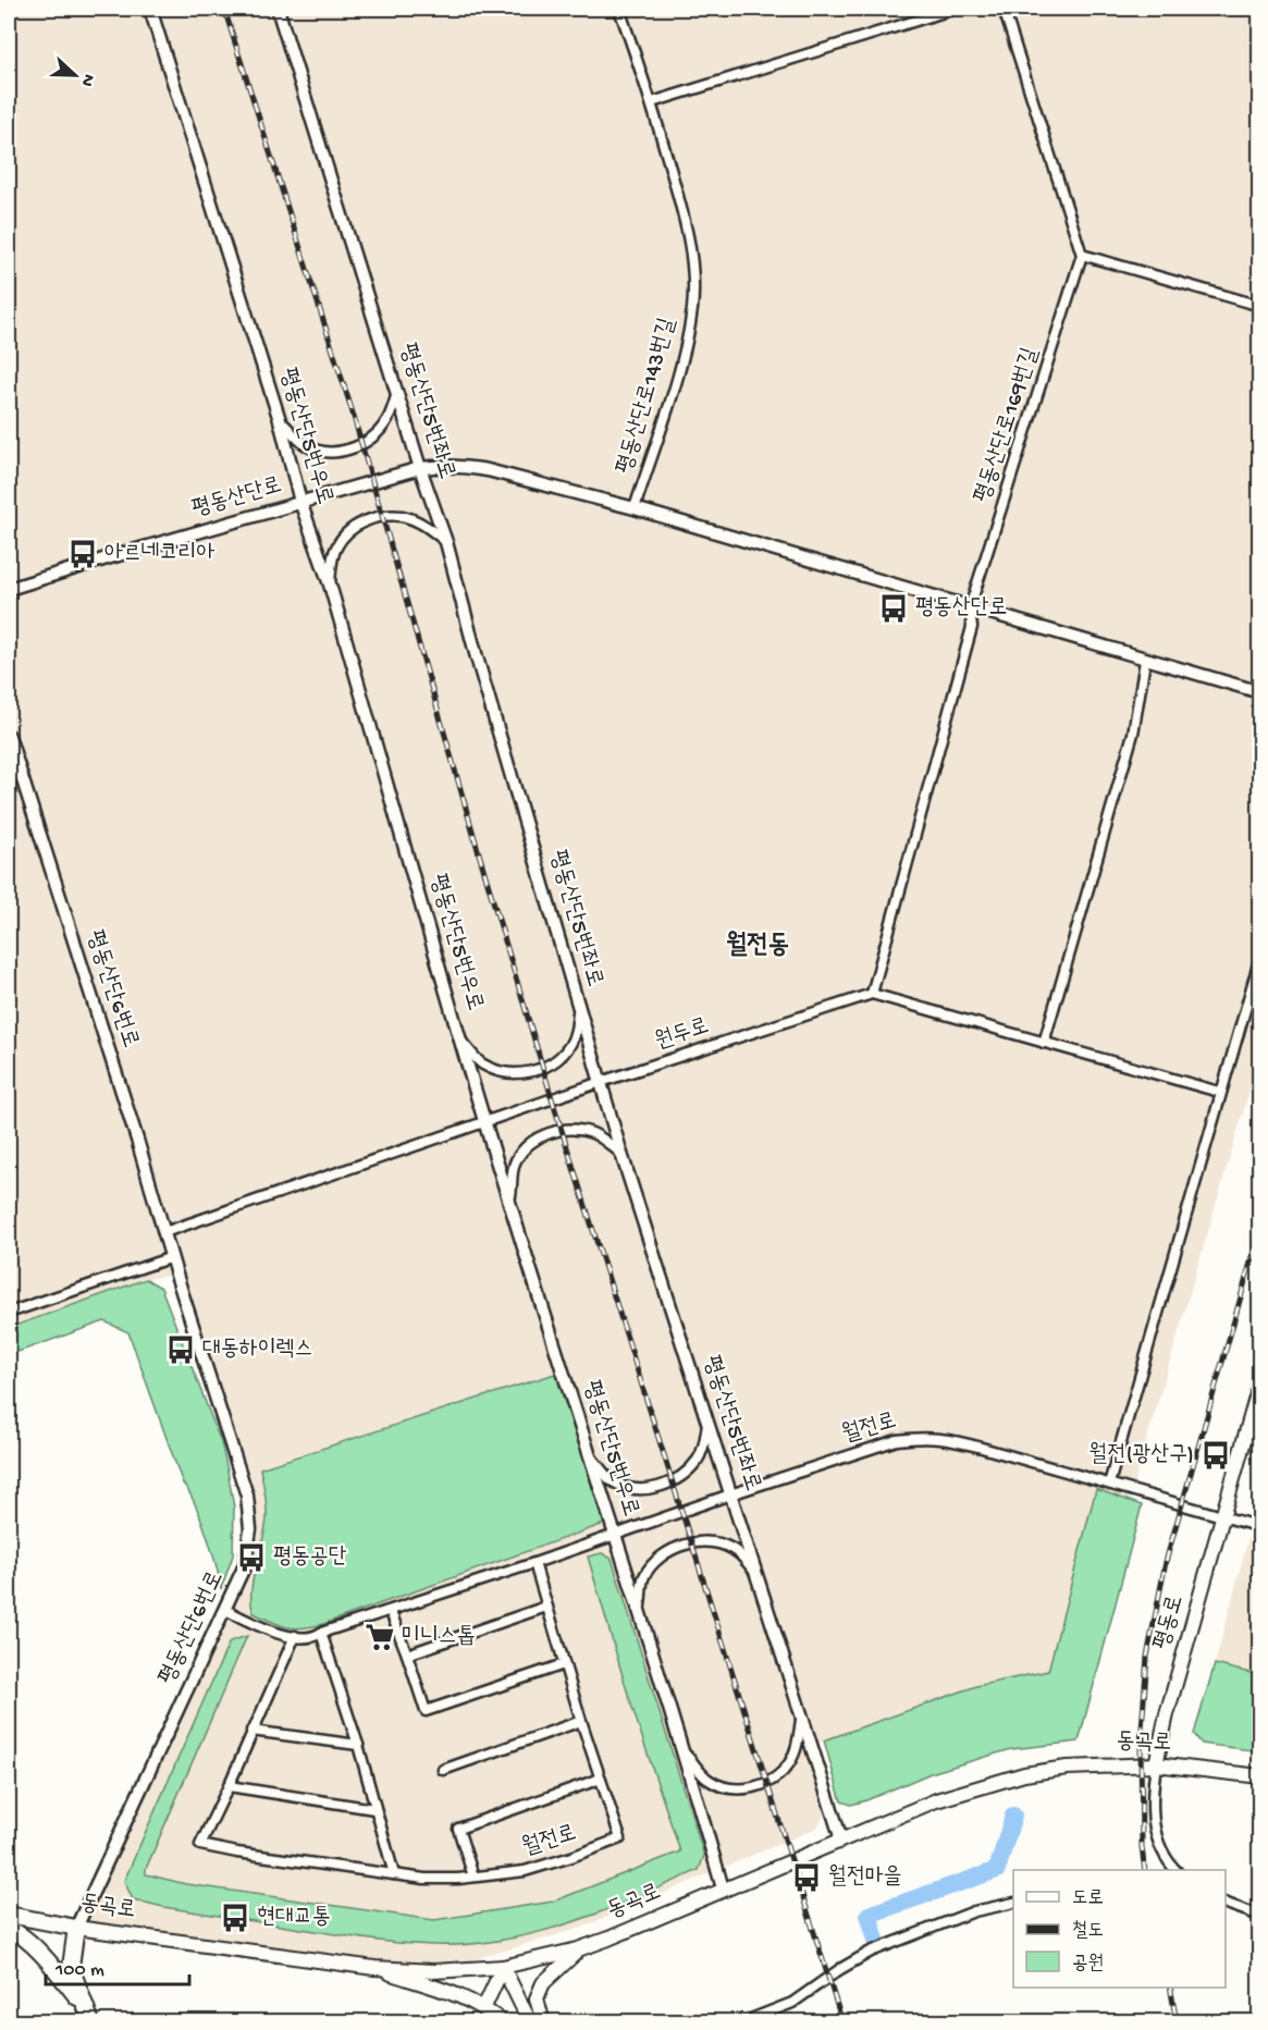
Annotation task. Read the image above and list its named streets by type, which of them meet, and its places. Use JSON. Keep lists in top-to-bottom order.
{
  "streets": {
    "main road": ["평동로", "동곡로"],
    "street": [
      "평동산단로143번길",
      "평동산단5번좌로",
      "평동산단로169번길",
      "평동산단5번우로",
      "평동산단로",
      "평동산단6번로",
      "원두로",
      "월전로"
    ]
  },
  "crossings": [
    ["평동산단로143번길", "평동산단로"],
    ["평동산단5번좌로", "평동산단로"],
    ["평동산단5번좌로", "원두로"],
    ["평동산단5번좌로", "월전로"],
    ["평동산단5번좌로", "동곡로"],
    ["평동산단로169번길", "평동산단로"],
    ["평동산단5번우로", "평동산단로"],
    ["평동산단5번우로", "원두로"],
    ["평동산단5번우로", "월전로"],
    ["평동산단5번우로", "동곡로"],
    ["평동산단6번로", "원두로"],
    ["평동산단6번로", "월전로"],
    ["평동산단6번로", "동곡로"],
    ["월전로", "평동로"],
    ["평동로", "동곡로"]
  ],
  "districts": ["월전동"],
  "places": {
    "bus stop": [
      "아르네코리아",
      "평동산단로",
      "대동하이렉스",
      "월전(광산구)",
      "평동공단",
      "월전마을",
      "현대교통"
    ],
    "supermarket": ["미니스톱"]
  },
  "legend": ["도로", "철도", "공원"],
  "scale_bar": "100 m",
  "north": "right"
}
